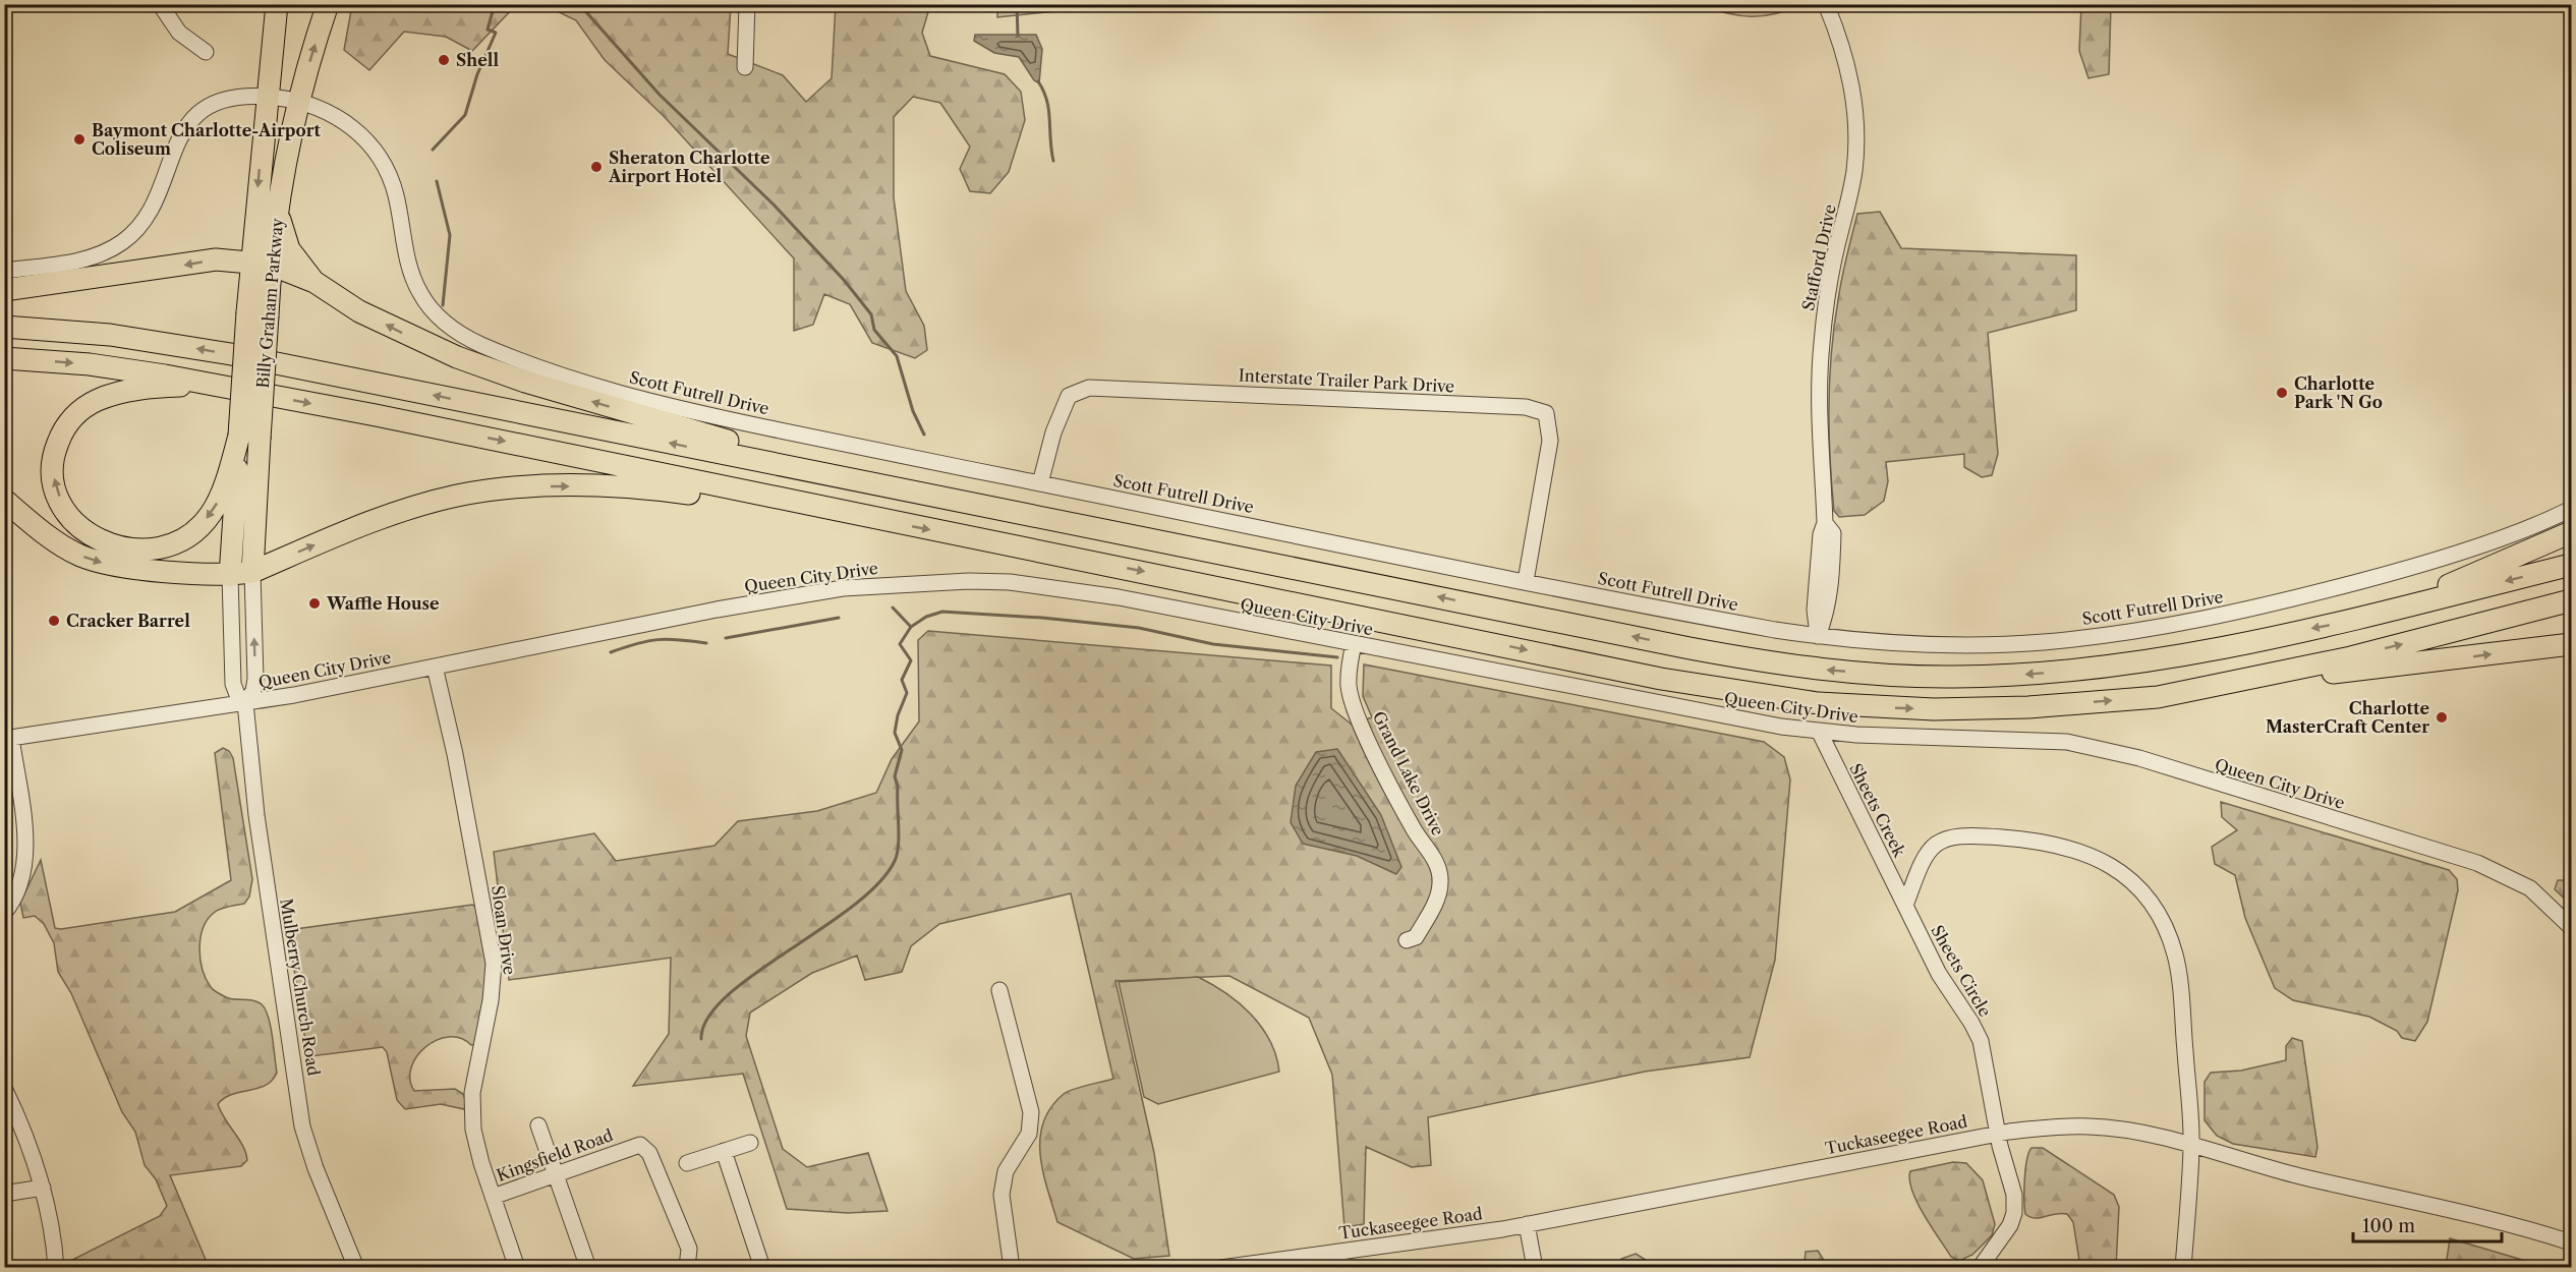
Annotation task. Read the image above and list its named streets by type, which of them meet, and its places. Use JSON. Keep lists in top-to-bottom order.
{
  "streets": {
    "highway": ["Billy Graham Parkway"],
    "street": [
      "Stafford Drive",
      "Interstate Trailer Park Drive",
      "Scott Futrell Drive",
      "Queen City Drive",
      "Grand Lake Drive",
      "Sheets Creek",
      "Sloan Drive",
      "Sheets Circle",
      "Mulberry Church Road",
      "Tuckaseegee Road",
      "Kingsfield Road"
    ]
  },
  "crossings": [
    ["Stafford Drive", "Scott Futrell Drive"],
    ["Billy Graham Parkway", "Scott Futrell Drive"],
    ["Billy Graham Parkway", "Mulberry Church Road"],
    ["Interstate Trailer Park Drive", "Scott Futrell Drive"],
    ["Queen City Drive", "Grand Lake Drive"],
    ["Queen City Drive", "Sheets Creek"],
    ["Queen City Drive", "Sloan Drive"],
    ["Queen City Drive", "Mulberry Church Road"],
    ["Sheets Creek", "Sheets Circle"],
    ["Sloan Drive", "Kingsfield Road"],
    ["Sheets Circle", "Tuckaseegee Road"]
  ],
  "places": [
    "Shell",
    "Baymont Charlotte-Airport Coliseum",
    "Sheraton Charlotte Airport Hotel",
    "Charlotte Park 'N Go",
    "Waffle House",
    "Cracker Barrel",
    "Charlotte MasterCraft Center"
  ],
  "scale_bar": "100 m"
}
